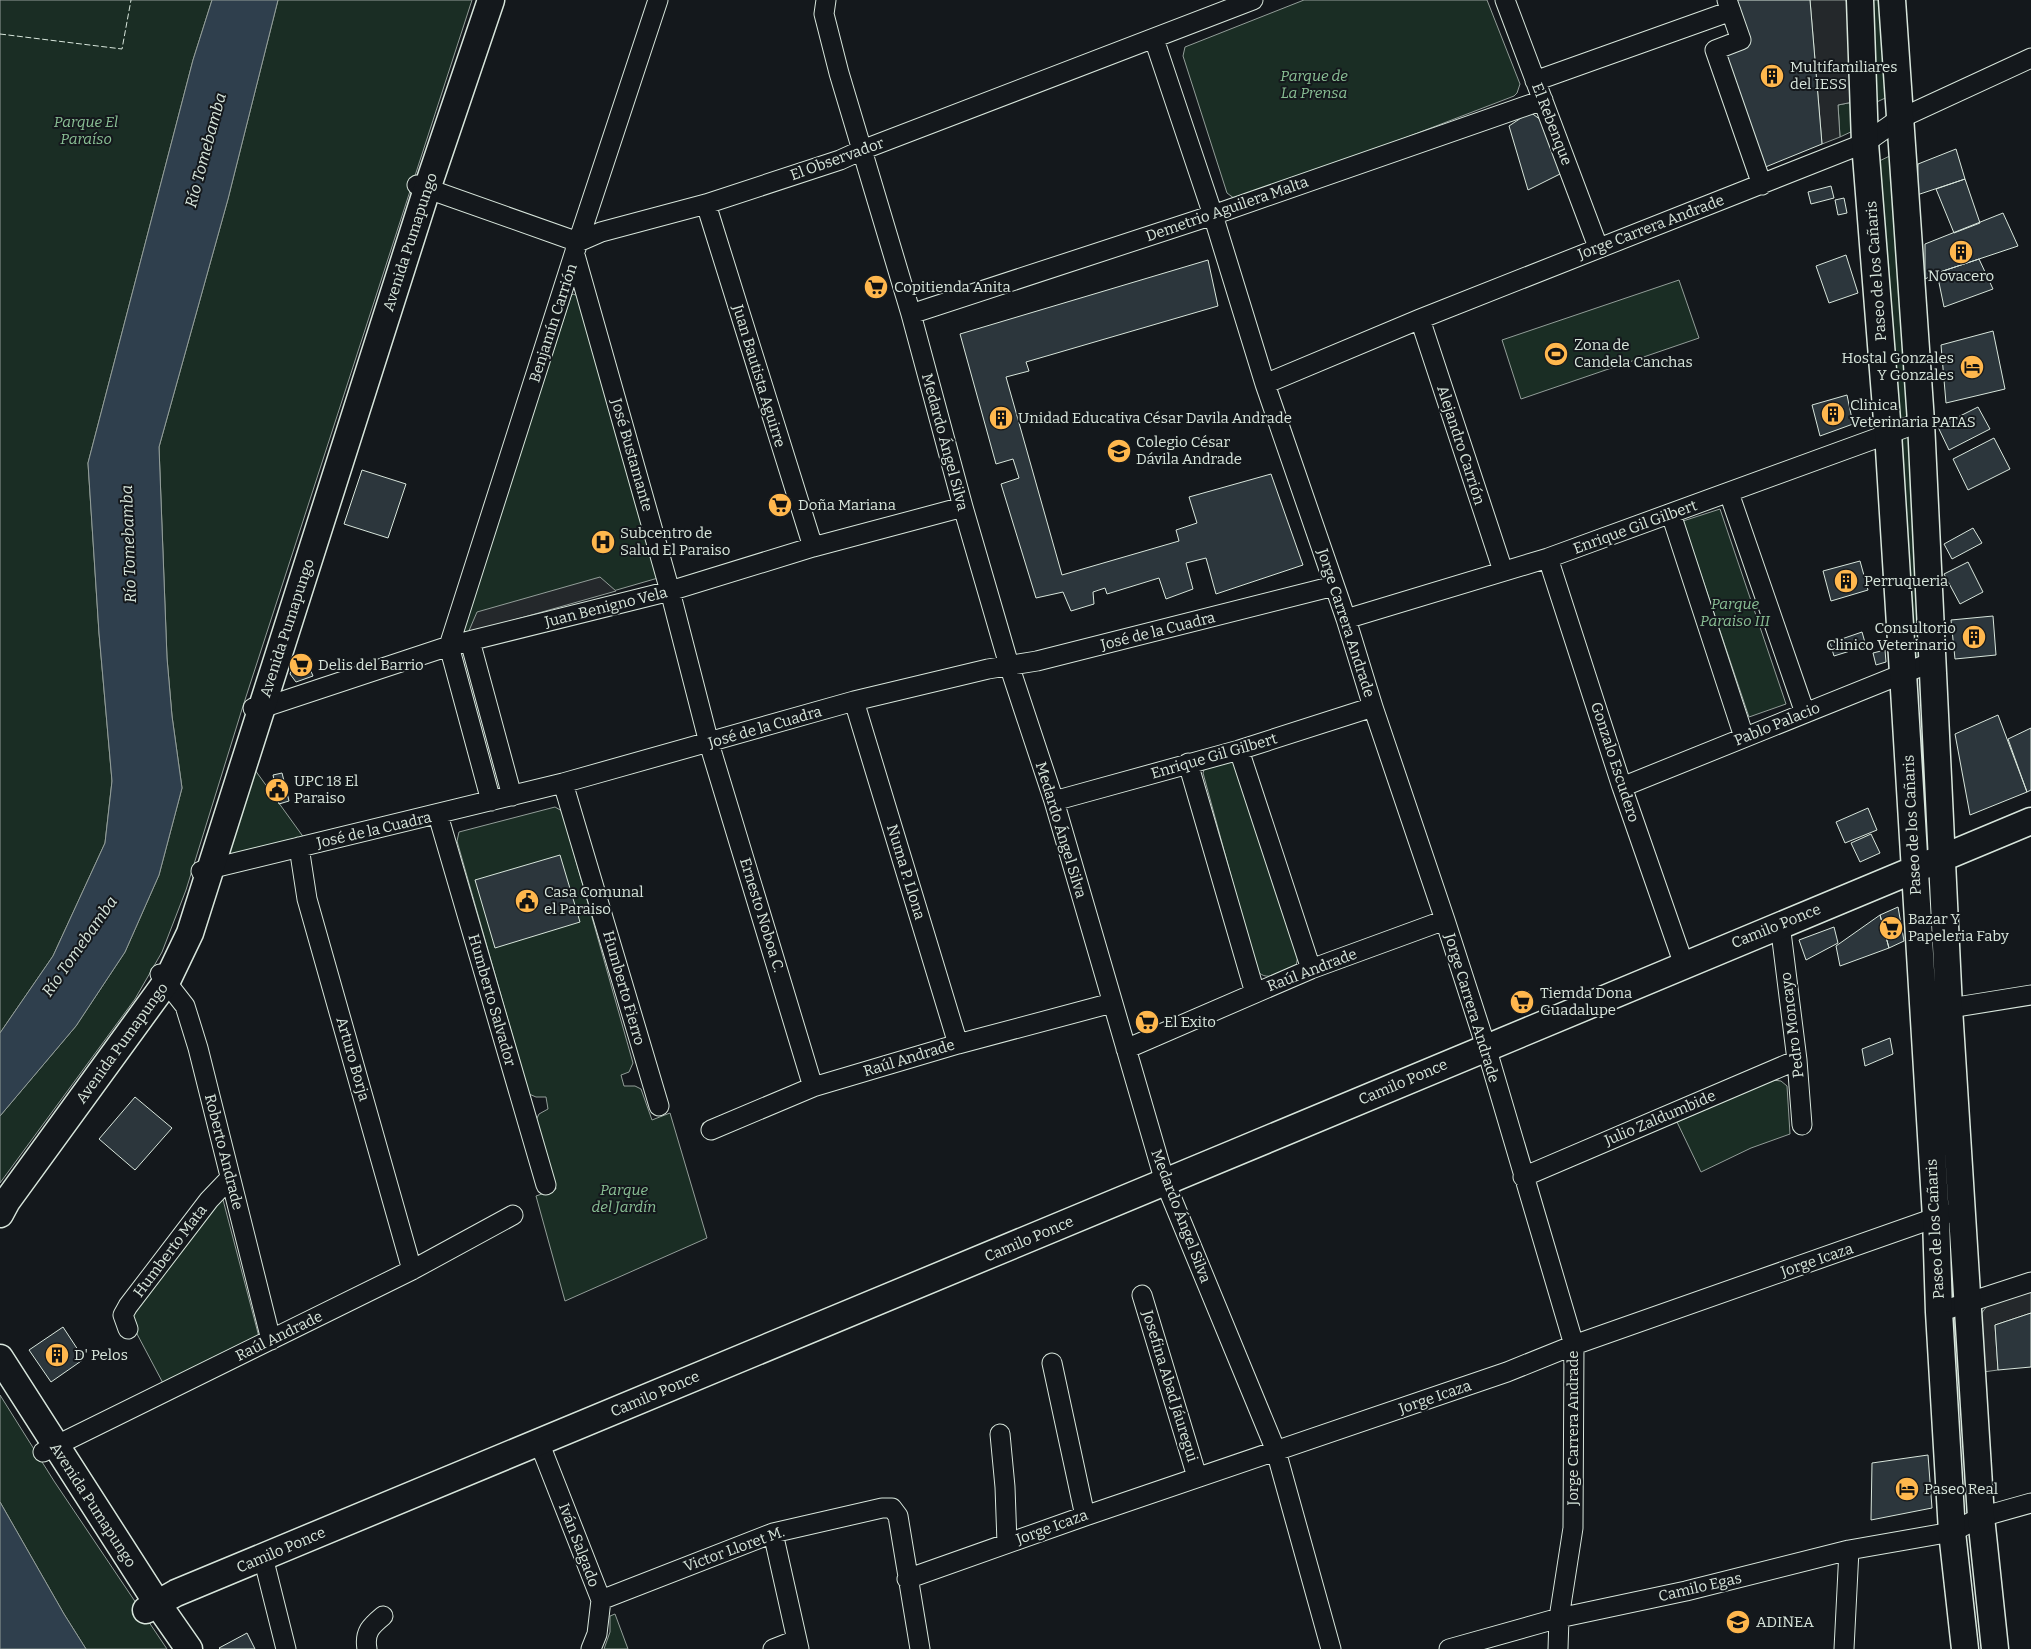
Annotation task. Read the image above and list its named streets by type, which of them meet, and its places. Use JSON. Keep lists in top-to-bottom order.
{
  "streets": {
    "main road": ["Avenida Pumapungo", "Paseo de los Cañaris", "Camilo Ponce"],
    "street": [
      "El Rebenque",
      "El Observador",
      "Demetrio Aguilera Malta",
      "Jorge Carrera Andrade",
      "Benjamín Carrión",
      "Juan Bautista Aguirre",
      "Medardo Ángel Silva",
      "Alejandro Carrión",
      "José Bustamante",
      "Enrique Gil Gilbert",
      "Juan Benigno Vela",
      "José de la Cuadra",
      "Pablo Palacio",
      "Gonzalo Escudero",
      "Numa P. Llona",
      "Ernesto Noboa C.",
      "Raúl Andrade",
      "Humberto Fierro",
      "Humberto Salvador",
      "Pedro Moncayo",
      "Arturo Borja",
      "Julio Zaldumbide",
      "Roberto Andrade",
      "Humberto Mata",
      "Jorge Icaza",
      "Josefina Abad Jáuregui",
      "Iván Salgado",
      "Victor Lloret M.",
      "Camilo Egas"
    ]
  },
  "crossings": [
    ["El Rebenque", "Demetrio Aguilera Malta"],
    ["El Rebenque", "Jorge Carrera Andrade"],
    ["El Observador", "Jorge Carrera Andrade"],
    ["El Observador", "Benjamín Carrión"],
    ["El Observador", "Juan Bautista Aguirre"],
    ["El Observador", "Medardo Ángel Silva"],
    ["El Observador", "José Bustamante"],
    ["Demetrio Aguilera Malta", "Jorge Carrera Andrade"],
    ["Demetrio Aguilera Malta", "Medardo Ángel Silva"],
    ["Jorge Carrera Andrade", "Paseo de los Cañaris"],
    ["Jorge Carrera Andrade", "Alejandro Carrión"],
    ["Jorge Carrera Andrade", "Enrique Gil Gilbert"],
    ["Jorge Carrera Andrade", "José de la Cuadra"],
    ["Jorge Carrera Andrade", "Camilo Ponce"],
    ["Jorge Carrera Andrade", "Raúl Andrade"],
    ["Jorge Carrera Andrade", "Julio Zaldumbide"],
    ["Jorge Carrera Andrade", "Jorge Icaza"],
    ["Jorge Carrera Andrade", "Camilo Egas"],
    ["Avenida Pumapungo", "Juan Benigno Vela"],
    ["Avenida Pumapungo", "José de la Cuadra"],
    ["Avenida Pumapungo", "Camilo Ponce"],
    ["Avenida Pumapungo", "Raúl Andrade"],
    ["Avenida Pumapungo", "Roberto Andrade"],
    ["Paseo de los Cañaris", "Enrique Gil Gilbert"],
    ["Paseo de los Cañaris", "Pablo Palacio"],
    ["Paseo de los Cañaris", "Camilo Ponce"],
    ["Paseo de los Cañaris", "Jorge Icaza"],
    ["Paseo de los Cañaris", "Camilo Egas"],
    ["Benjamín Carrión", "José Bustamante"],
    ["Benjamín Carrión", "Juan Benigno Vela"],
    ["Juan Bautista Aguirre", "Juan Benigno Vela"],
    ["Medardo Ángel Silva", "Enrique Gil Gilbert"],
    ["Medardo Ángel Silva", "Juan Benigno Vela"],
    ["Medardo Ángel Silva", "José de la Cuadra"],
    ["Medardo Ángel Silva", "Camilo Ponce"],
    ["Medardo Ángel Silva", "Raúl Andrade"],
    ["Medardo Ángel Silva", "Jorge Icaza"],
    ["Alejandro Carrión", "Enrique Gil Gilbert"],
    ["José Bustamante", "Juan Benigno Vela"],
    ["José Bustamante", "José de la Cuadra"],
    ["José Bustamante", "Ernesto Noboa C."],
    ["Enrique Gil Gilbert", "Gonzalo Escudero"],
    ["José de la Cuadra", "Numa P. Llona"],
    ["José de la Cuadra", "Ernesto Noboa C."],
    ["José de la Cuadra", "Humberto Fierro"],
    ["José de la Cuadra", "Humberto Salvador"],
    ["José de la Cuadra", "Arturo Borja"],
    ["Pablo Palacio", "Gonzalo Escudero"],
    ["Gonzalo Escudero", "Camilo Ponce"],
    ["Numa P. Llona", "Raúl Andrade"],
    ["Ernesto Noboa C.", "Raúl Andrade"],
    ["Camilo Ponce", "Pedro Moncayo"],
    ["Camilo Ponce", "Iván Salgado"],
    ["Raúl Andrade", "Arturo Borja"],
    ["Raúl Andrade", "Roberto Andrade"],
    ["Pedro Moncayo", "Julio Zaldumbide"],
    ["Roberto Andrade", "Humberto Mata"],
    ["Jorge Icaza", "Josefina Abad Jáuregui"],
    ["Jorge Icaza", "Victor Lloret M."],
    ["Iván Salgado", "Victor Lloret M."]
  ],
  "water": ["Río Tomebamba"],
  "parks": [
    "Parque de La Prensa",
    "Parque El Paraíso",
    "Parque Paraiso III",
    "Parque del Jardín"
  ],
  "places": {
    "building": [
      "Multifamiliares del IESS",
      "Novacero",
      "Clinica Veterinaria PATAS",
      "Unidad Educativa César Davila Andrade",
      "Perruqueria",
      "Consultorio Clinico Veterinario",
      "D' Pelos"
    ],
    "supermarket": [
      "Copitienda Anita",
      "Doña Mariana",
      "Delis del Barrio",
      "Bazar Y Papeleria Faby",
      "Tiemda Dona Guadalupe",
      "El Exito"
    ],
    "sports": ["Zona de Candela Canchas"],
    "hotel": ["Hostal Gonzales Y Gonzales", "Paseo Real"],
    "school or university": ["Colegio César Dávila Andrade", "ADINEA"],
    "hospital": ["Subcentro de Salud El Paraiso"],
    "public building": ["UPC 18 El Paraiso", "Casa Comunal el Paraiso"]
  }
}
